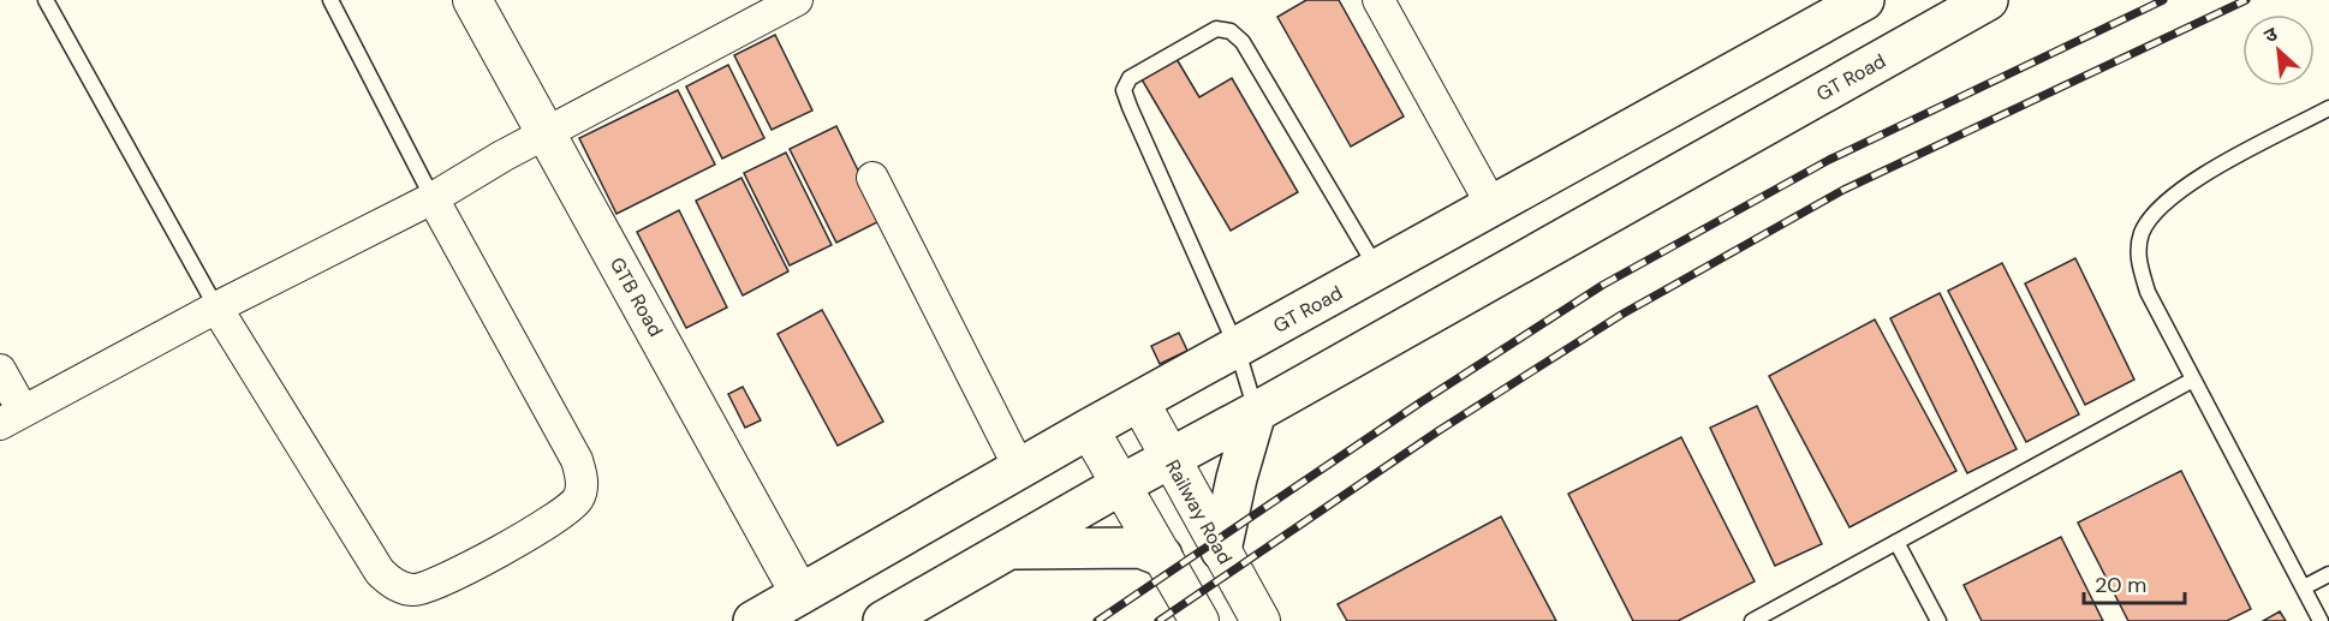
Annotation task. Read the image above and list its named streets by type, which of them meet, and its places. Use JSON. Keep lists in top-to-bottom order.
{
  "streets": {
    "highway": ["GT Road"],
    "street": ["GTB Road", "Railway Road"]
  },
  "crossings": [
    ["GT Road", "GTB Road"],
    ["GT Road", "Railway Road"]
  ],
  "scale_bar": "20 m",
  "north": "top left"
}
